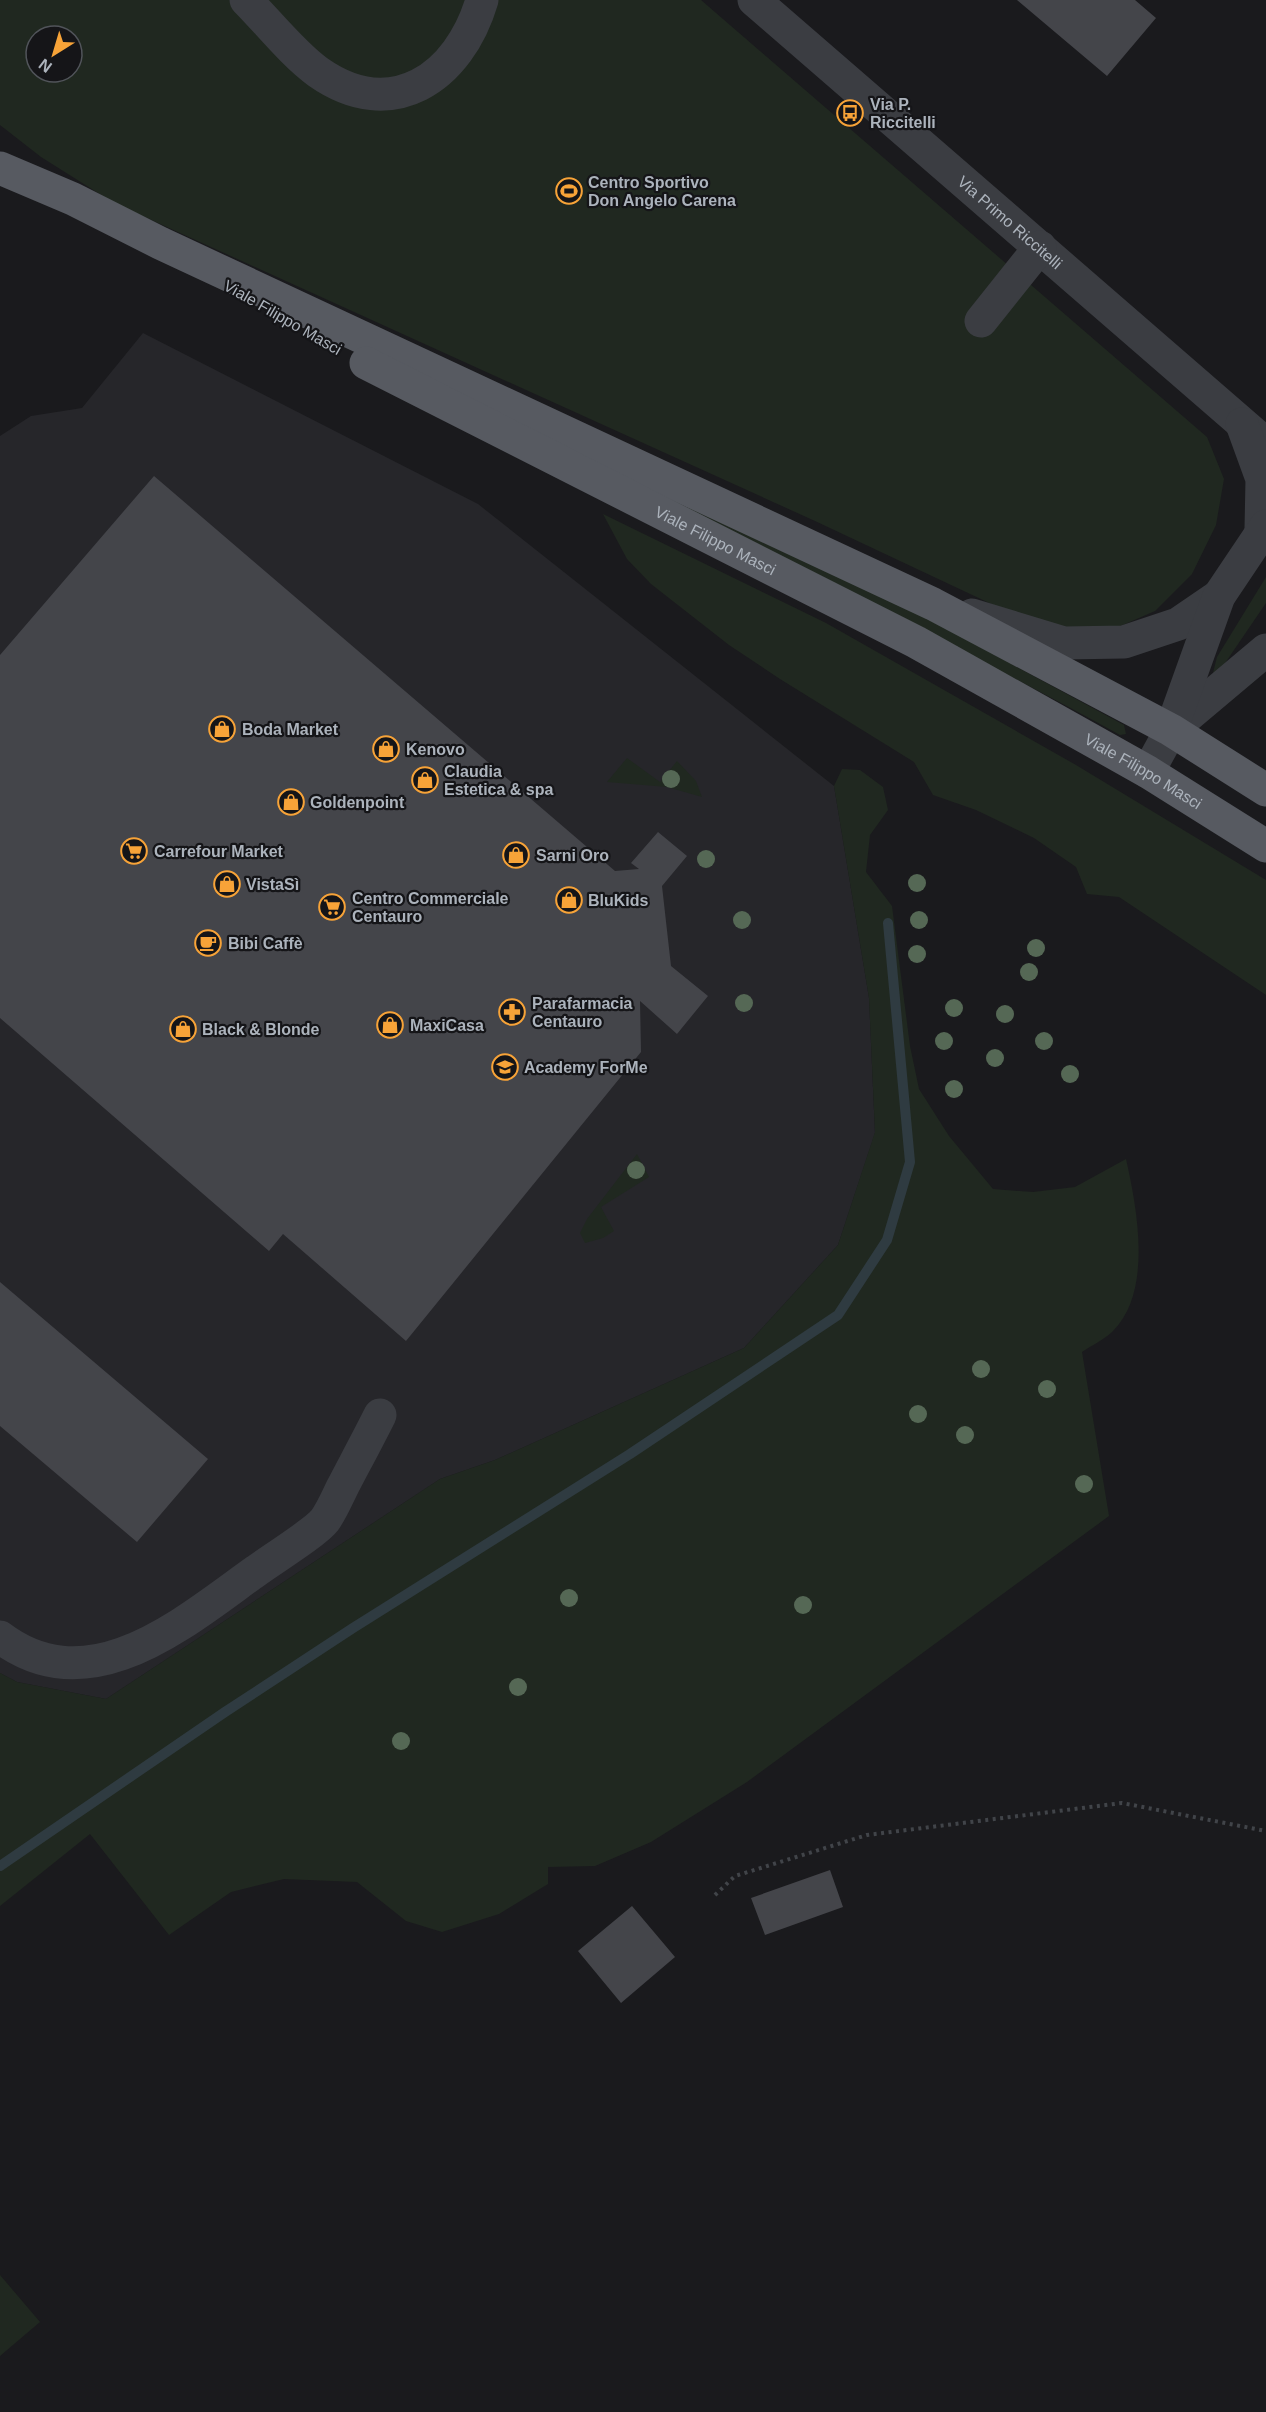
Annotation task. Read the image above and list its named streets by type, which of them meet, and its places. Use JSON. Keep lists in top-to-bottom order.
{
  "streets": {
    "main road": ["Viale Filippo Masci"],
    "street": ["Via Primo Riccitelli"]
  },
  "places": {
    "bus stop": ["Via P. Riccitelli"],
    "sports": ["Centro Sportivo Don Angelo Carena"],
    "shop": [
      "Boda Market",
      "Kenovo",
      "Claudia Estetica & spa",
      "Goldenpoint",
      "Sarni Oro",
      "VistaSì",
      "BluKids",
      "MaxiCasa",
      "Black & Blonde"
    ],
    "supermarket": ["Carrefour Market", "Centro Commerciale Centauro"],
    "cafe": ["Bibi Caffè"],
    "pharmacy": ["Parafarmacia Centauro"],
    "school or university": ["Academy ForMe"]
  },
  "north": "bottom left"
}
